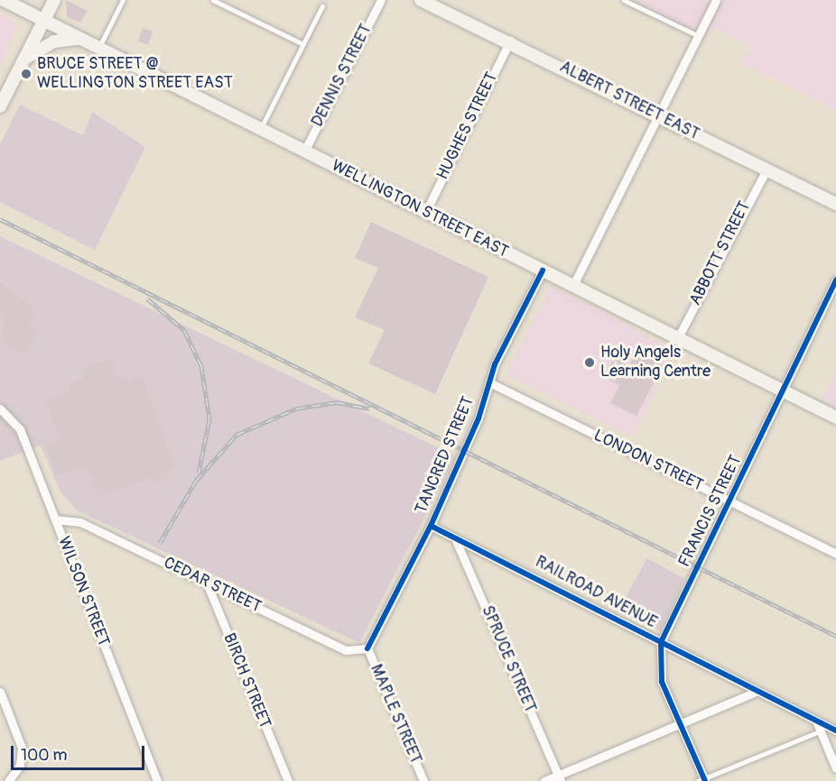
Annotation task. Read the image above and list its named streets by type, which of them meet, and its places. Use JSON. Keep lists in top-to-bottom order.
{
  "streets": {
    "main road": ["ALBERT STREET EAST", "WELLINGTON STREET EAST"],
    "street": [
      "DENNIS STREET",
      "HUGHES STREET",
      "ABBOTT STREET",
      "TANCRED STREET",
      "LONDON STREET",
      "FRANCIS STREET",
      "CEDAR STREET",
      "WILSON STREET",
      "RAILROAD AVENUE",
      "SPRUCE STREET",
      "BIRCH STREET",
      "MAPLE STREET"
    ]
  },
  "crossings": [
    ["DENNIS STREET", "WELLINGTON STREET EAST"],
    ["ALBERT STREET EAST", "HUGHES STREET"],
    ["ALBERT STREET EAST", "ABBOTT STREET"],
    ["HUGHES STREET", "WELLINGTON STREET EAST"],
    ["WELLINGTON STREET EAST", "ABBOTT STREET"],
    ["WELLINGTON STREET EAST", "TANCRED STREET"],
    ["WELLINGTON STREET EAST", "FRANCIS STREET"],
    ["TANCRED STREET", "LONDON STREET"],
    ["TANCRED STREET", "CEDAR STREET"],
    ["TANCRED STREET", "RAILROAD AVENUE"],
    ["TANCRED STREET", "MAPLE STREET"],
    ["LONDON STREET", "FRANCIS STREET"],
    ["FRANCIS STREET", "RAILROAD AVENUE"],
    ["CEDAR STREET", "WILSON STREET"],
    ["CEDAR STREET", "BIRCH STREET"],
    ["CEDAR STREET", "MAPLE STREET"],
    ["RAILROAD AVENUE", "SPRUCE STREET"]
  ],
  "places": ["BRUCE STREET @ WELLINGTON STREET EAST", "Holy Angels Learning Centre"],
  "scale_bar": "100 m"
}
